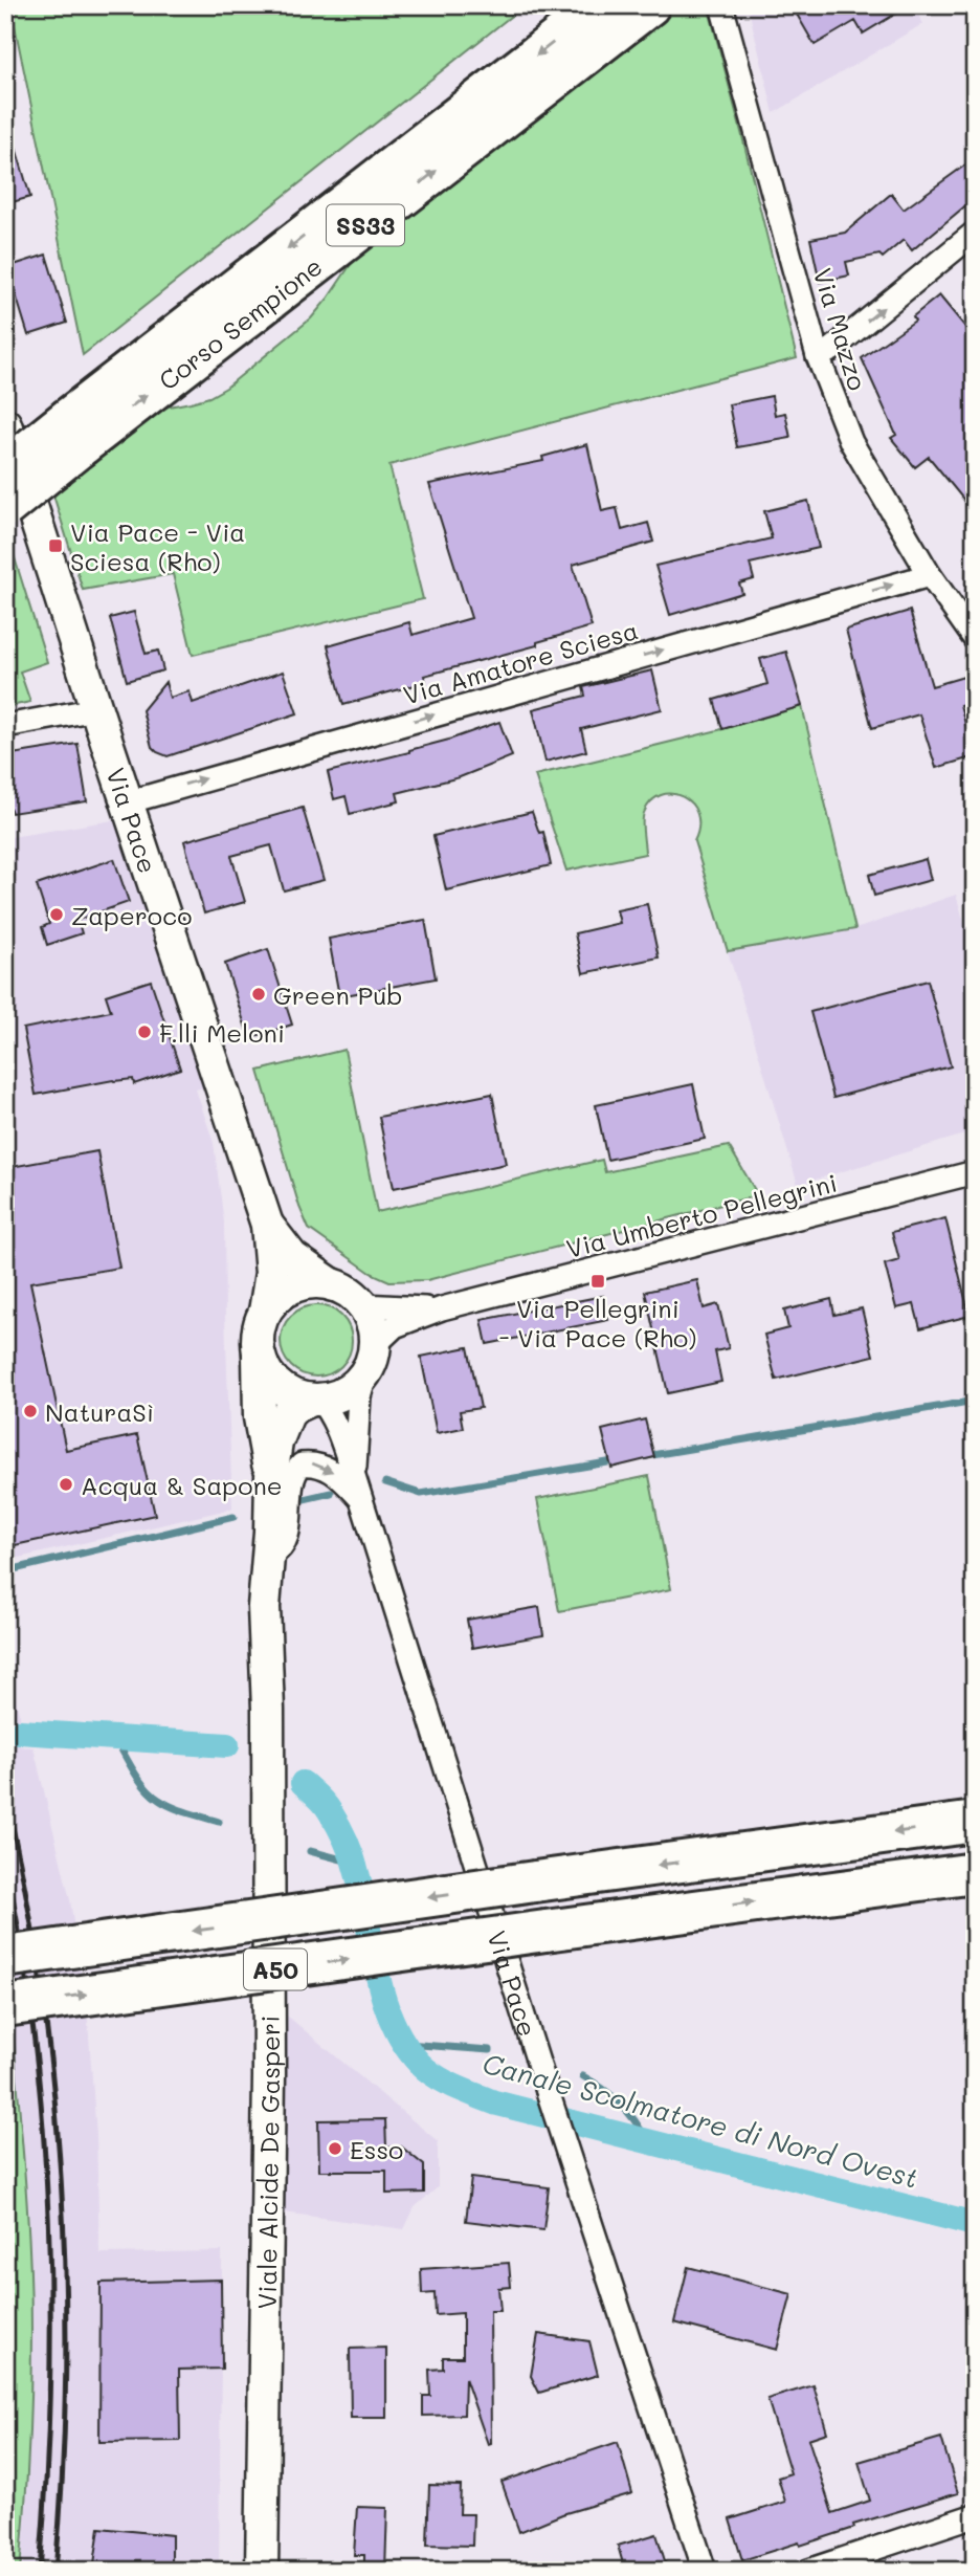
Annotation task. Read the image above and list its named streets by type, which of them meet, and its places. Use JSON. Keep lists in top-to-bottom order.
{
  "streets": {
    "highway": ["SS33", "Corso Sempione", "A50"],
    "street": [
      "Via Mazzo",
      "Via Amatore Sciesa",
      "Via Pace",
      "Via Umberto Pellegrini",
      "Viale Alcide De Gasperi"
    ]
  },
  "crossings": [
    ["Via Mazzo", "Via Amatore Sciesa"],
    ["Via Amatore Sciesa", "Via Pace"],
    ["Via Pace", "Viale Alcide De Gasperi"]
  ],
  "one_way": ["Via Amatore Sciesa"],
  "water": ["Canale Scolmatore di Nord Ovest"],
  "places": {
    "transit": ["Via Pace - Via Sciesa (Rho)", "Via Pellegrini - Via Pace (Rho)"],
    "other": [
      "Zaperoco",
      "Green Pub",
      "F.lli Meloni",
      "NaturaSì",
      "Acqua & Sapone",
      "Esso"
    ]
  }
}
